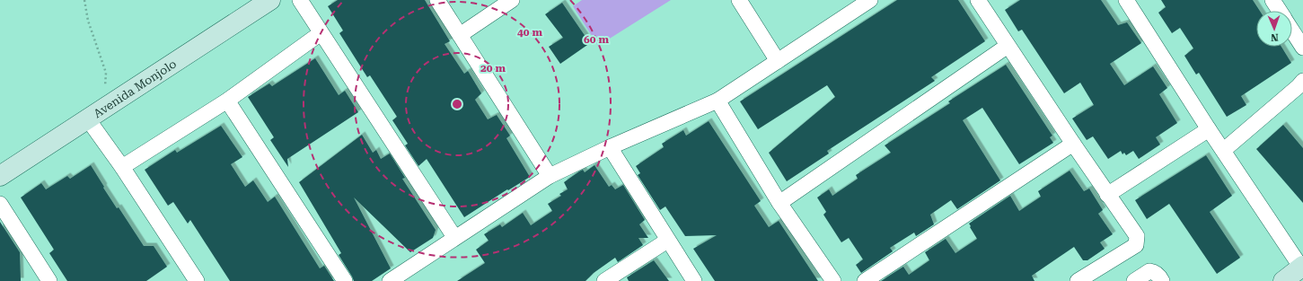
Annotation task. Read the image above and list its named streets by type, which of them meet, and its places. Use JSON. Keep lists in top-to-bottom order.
{
  "streets": {
    "street": ["Avenida Monjolo"]
  },
  "north": "bottom",
  "rings": ["40 m", "60 m", "20 m"]
}
